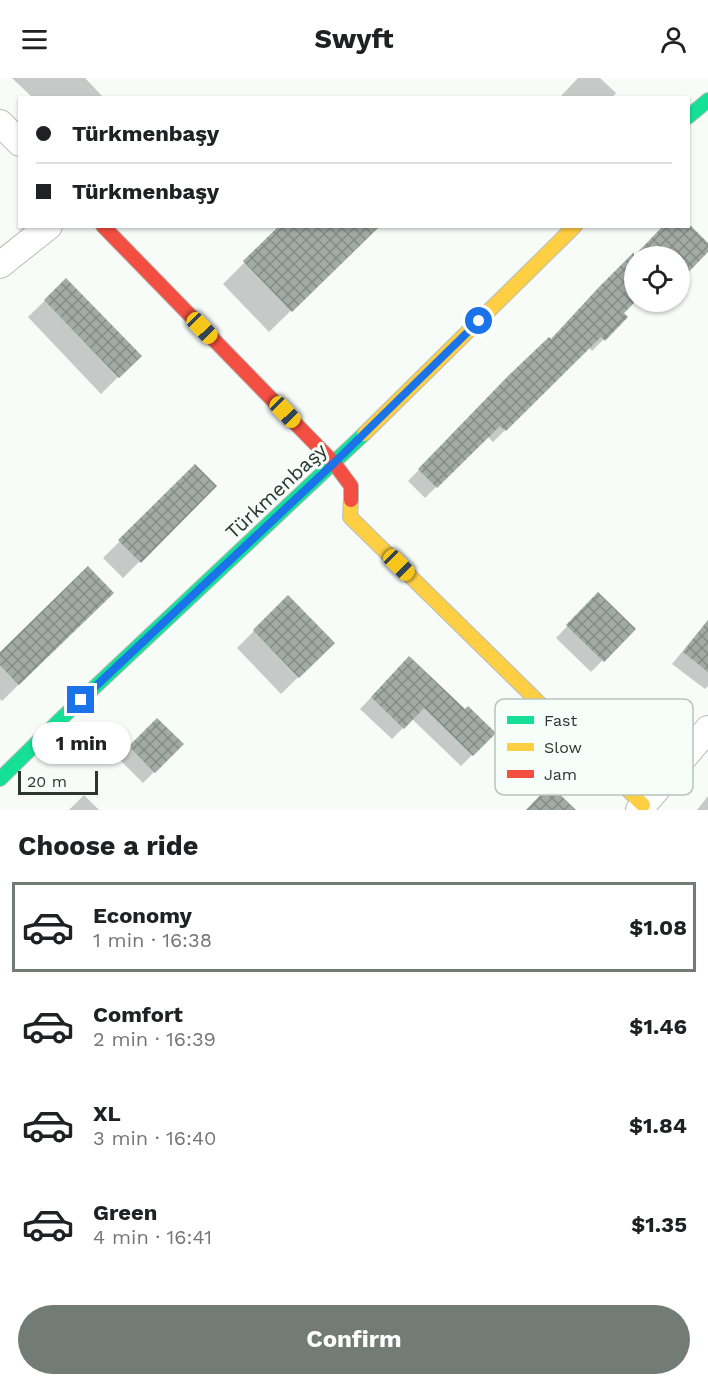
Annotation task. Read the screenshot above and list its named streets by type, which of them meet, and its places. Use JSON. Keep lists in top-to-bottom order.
{
  "streets": {
    "street": ["Türkmenbaşy"]
  },
  "legend": ["Fast", "Slow", "Jam"],
  "scale_bar": "20 m",
  "page": {
    "header": "Swyft",
    "banner": ["Türkmenbaşy", "Türkmenbaşy"],
    "bubble": "1 min",
    "scale": "20 m",
    "heading": "Choose a ride",
    "list": [
      {
        "name": "Economy",
        "note": "1 min · 16:38",
        "value": "$1.08"
      },
      {
        "name": "Comfort",
        "note": "2 min · 16:39",
        "value": "$1.46"
      },
      {
        "name": "XL",
        "note": "3 min · 16:40",
        "value": "$1.84"
      },
      {
        "name": "Green",
        "note": "4 min · 16:41",
        "value": "$1.35"
      }
    ],
    "buttons": "Confirm"
  }
}
